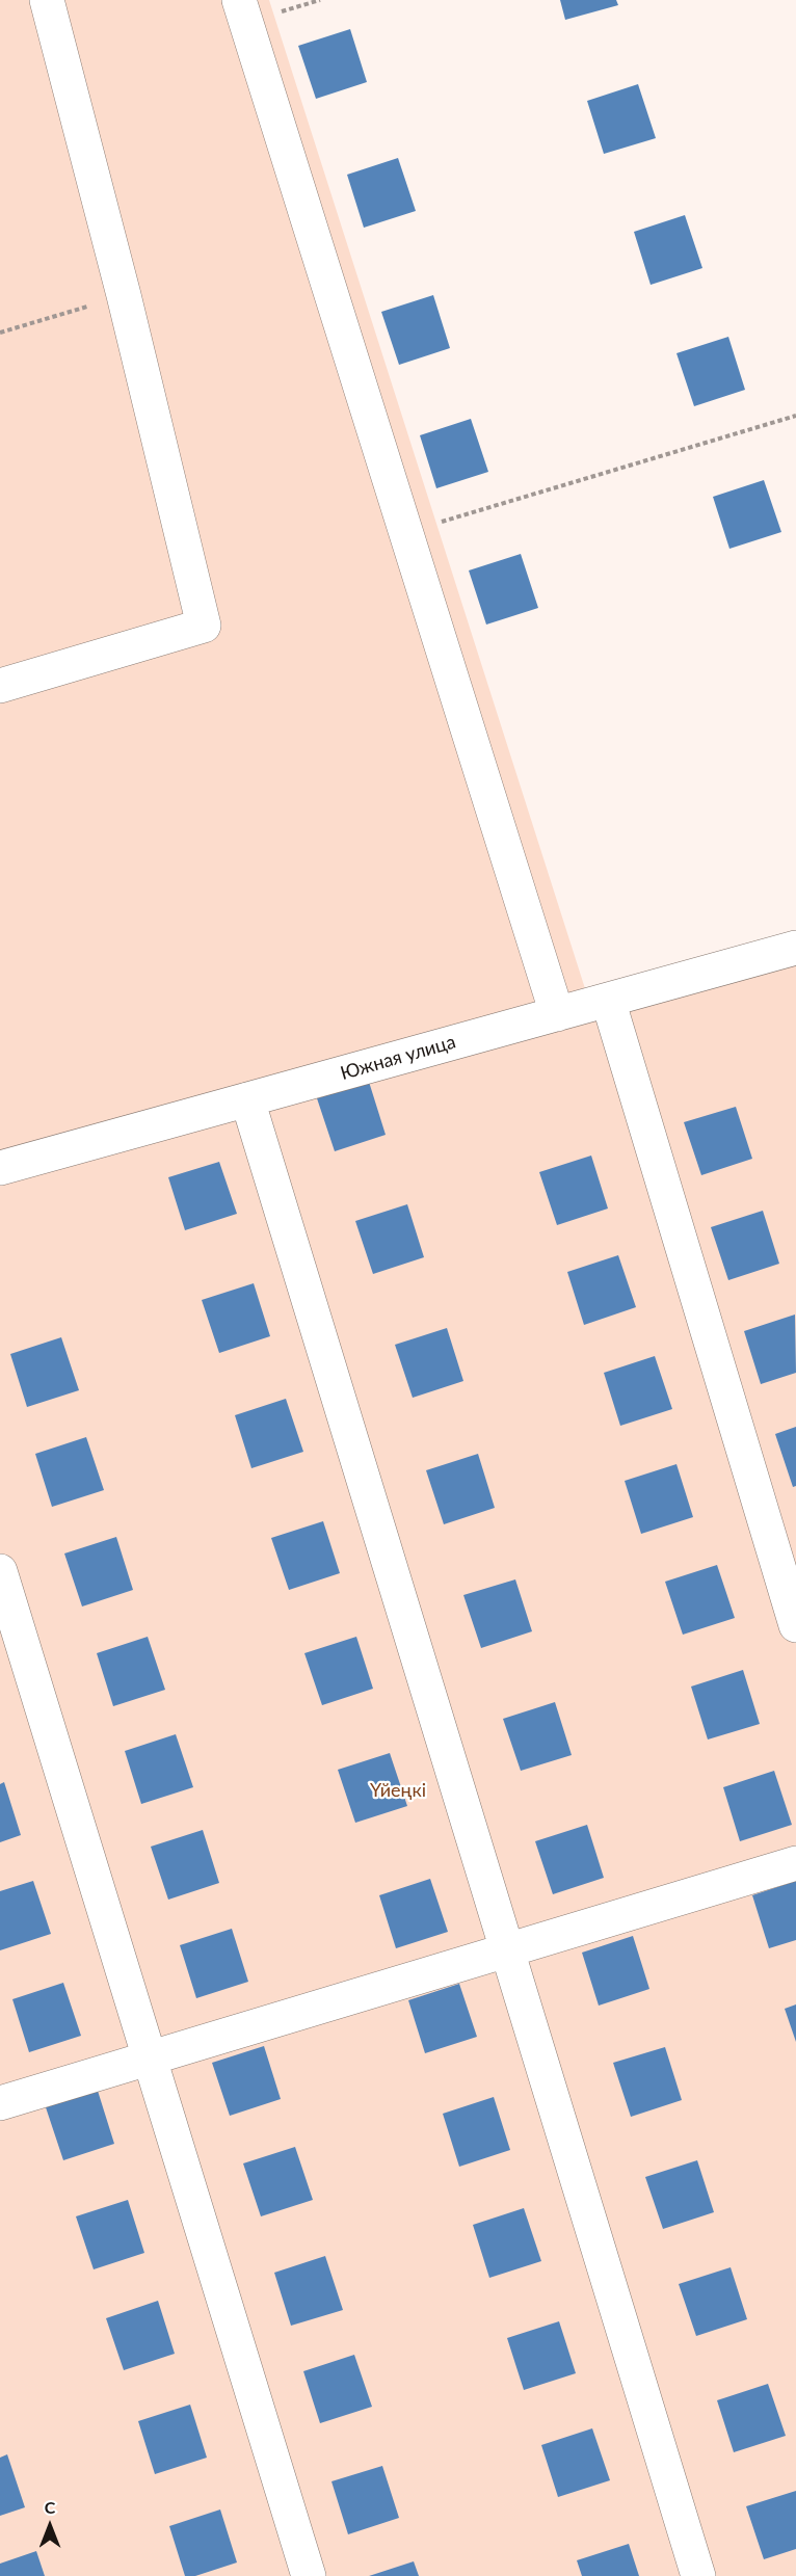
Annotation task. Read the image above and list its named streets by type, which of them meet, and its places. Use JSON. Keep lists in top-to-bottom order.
{
  "streets": {
    "lane": ["Южная улица"]
  },
  "parks": ["Үйеңкі"],
  "north": "top"
}
